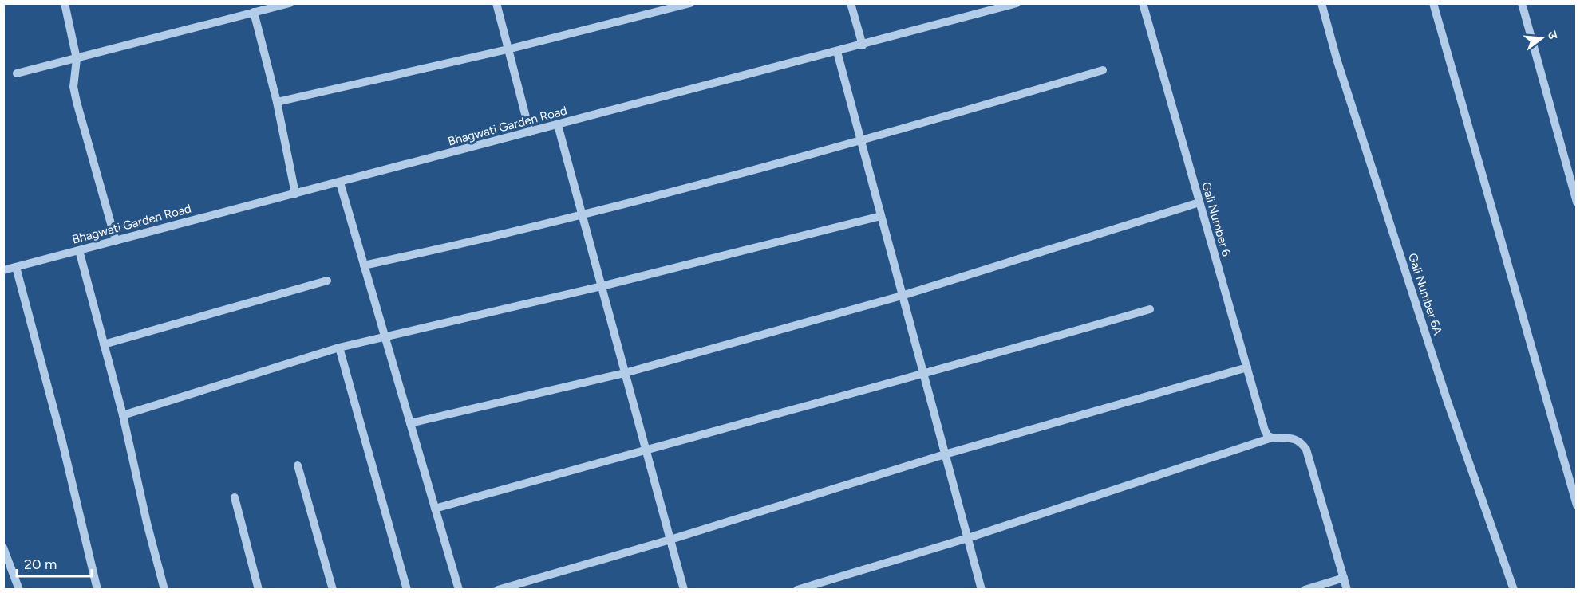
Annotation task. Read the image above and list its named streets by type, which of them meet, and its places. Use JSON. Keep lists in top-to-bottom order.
{
  "streets": {
    "street": ["Bhagwati Garden Road", "Gali Number 6", "Gali Number 6A"]
  },
  "scale_bar": "20 m",
  "north": "right"
}
